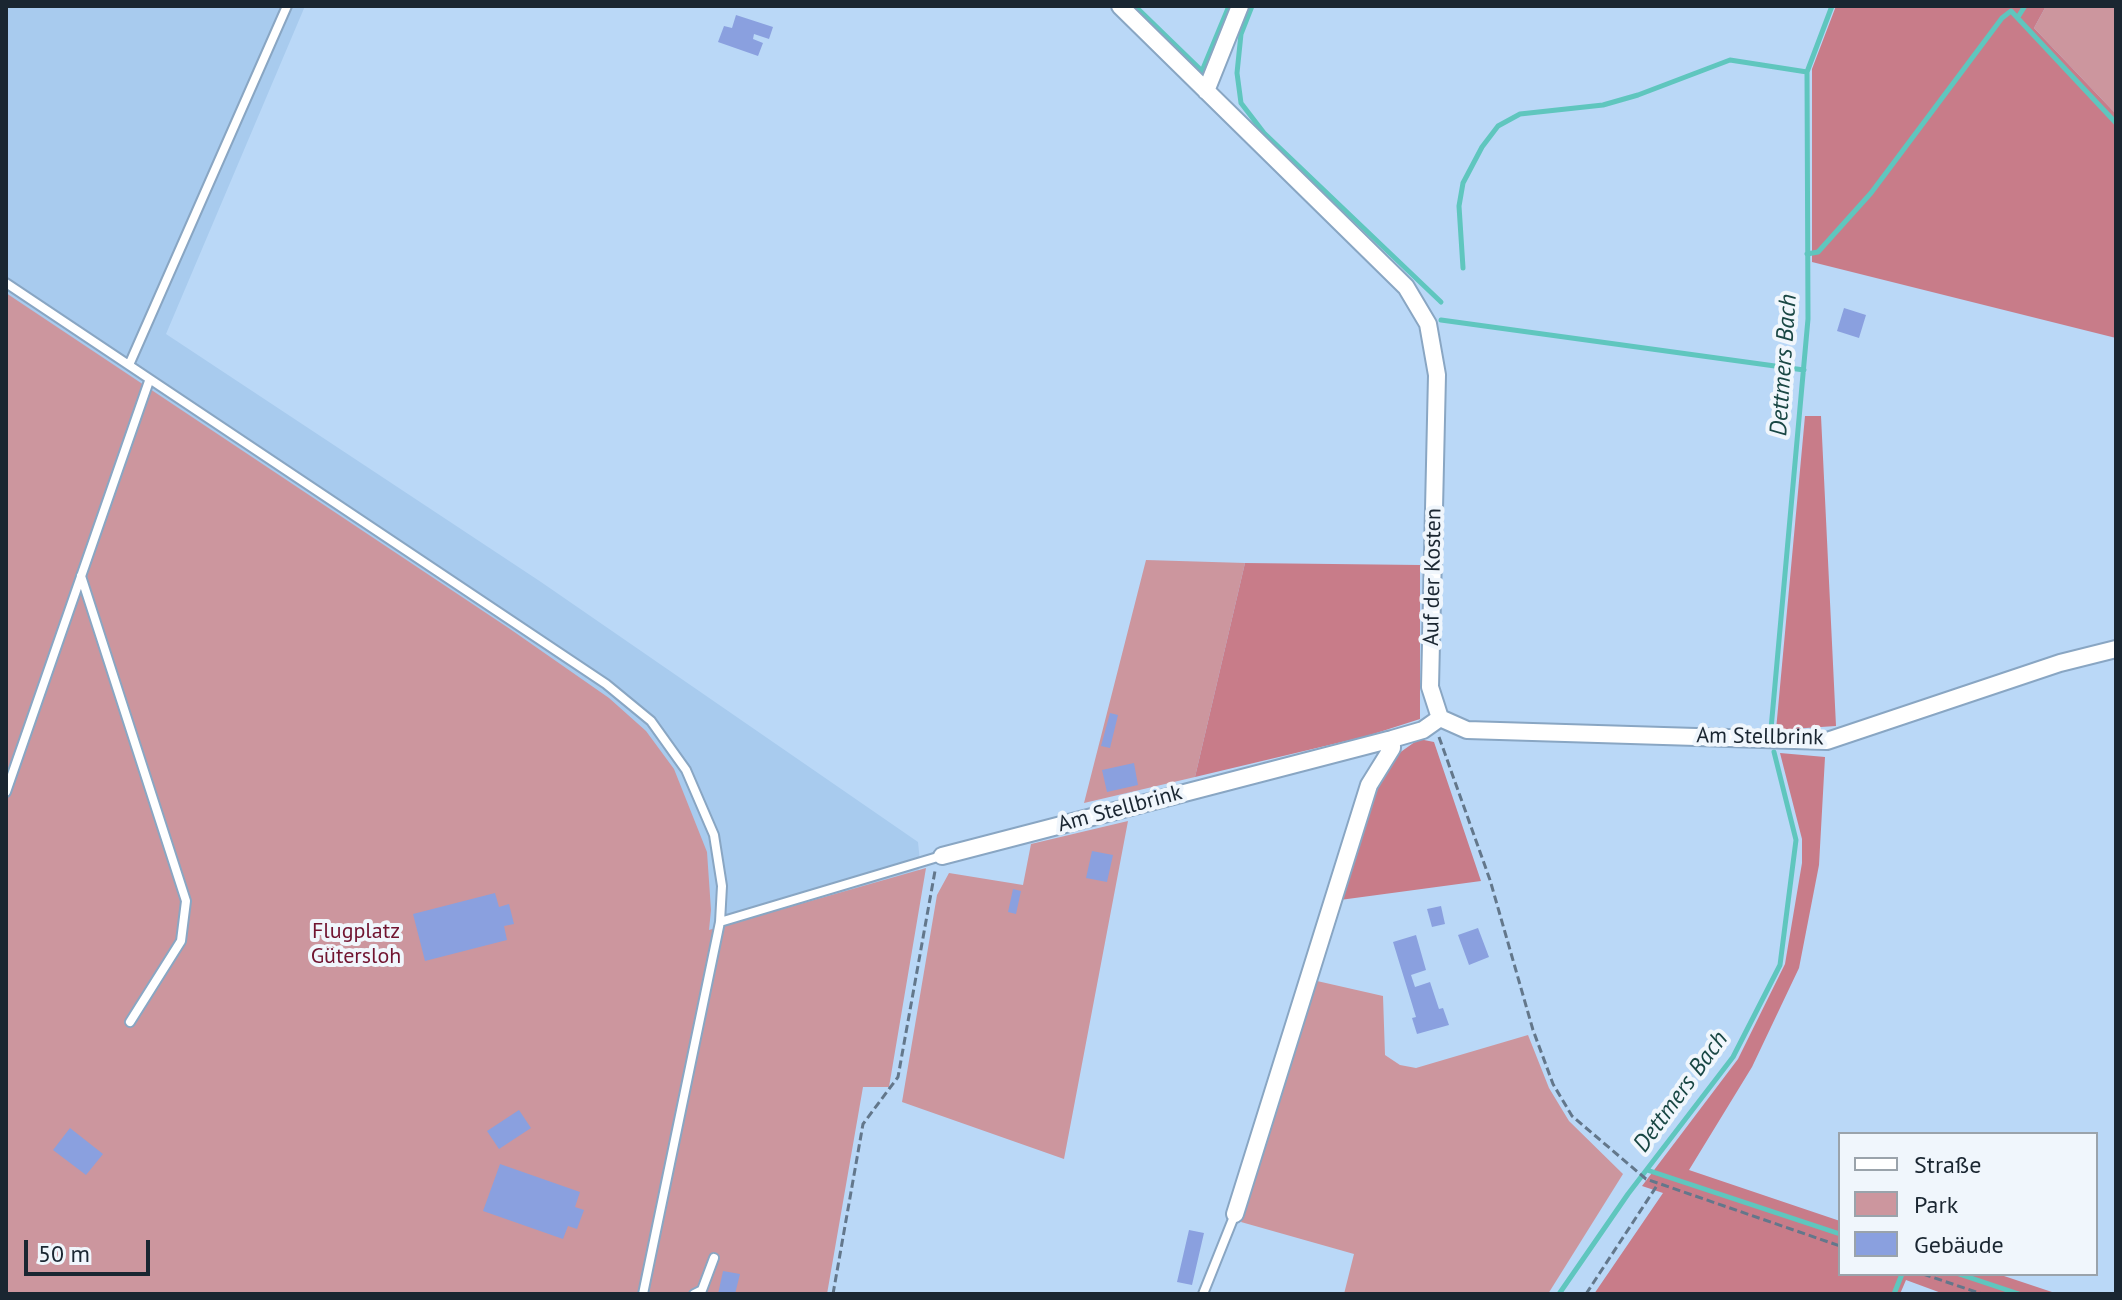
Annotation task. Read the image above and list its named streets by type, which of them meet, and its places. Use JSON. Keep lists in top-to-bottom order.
{
  "streets": {
    "street": ["Auf der Kosten", "Am Stellbrink"]
  },
  "crossings": [
    ["Auf der Kosten", "Am Stellbrink"]
  ],
  "water": ["Dettmers Bach"],
  "parks": ["Flugplatz Gütersloh"],
  "legend": ["Straße", "Park", "Gebäude"],
  "scale_bar": "50 m"
}
